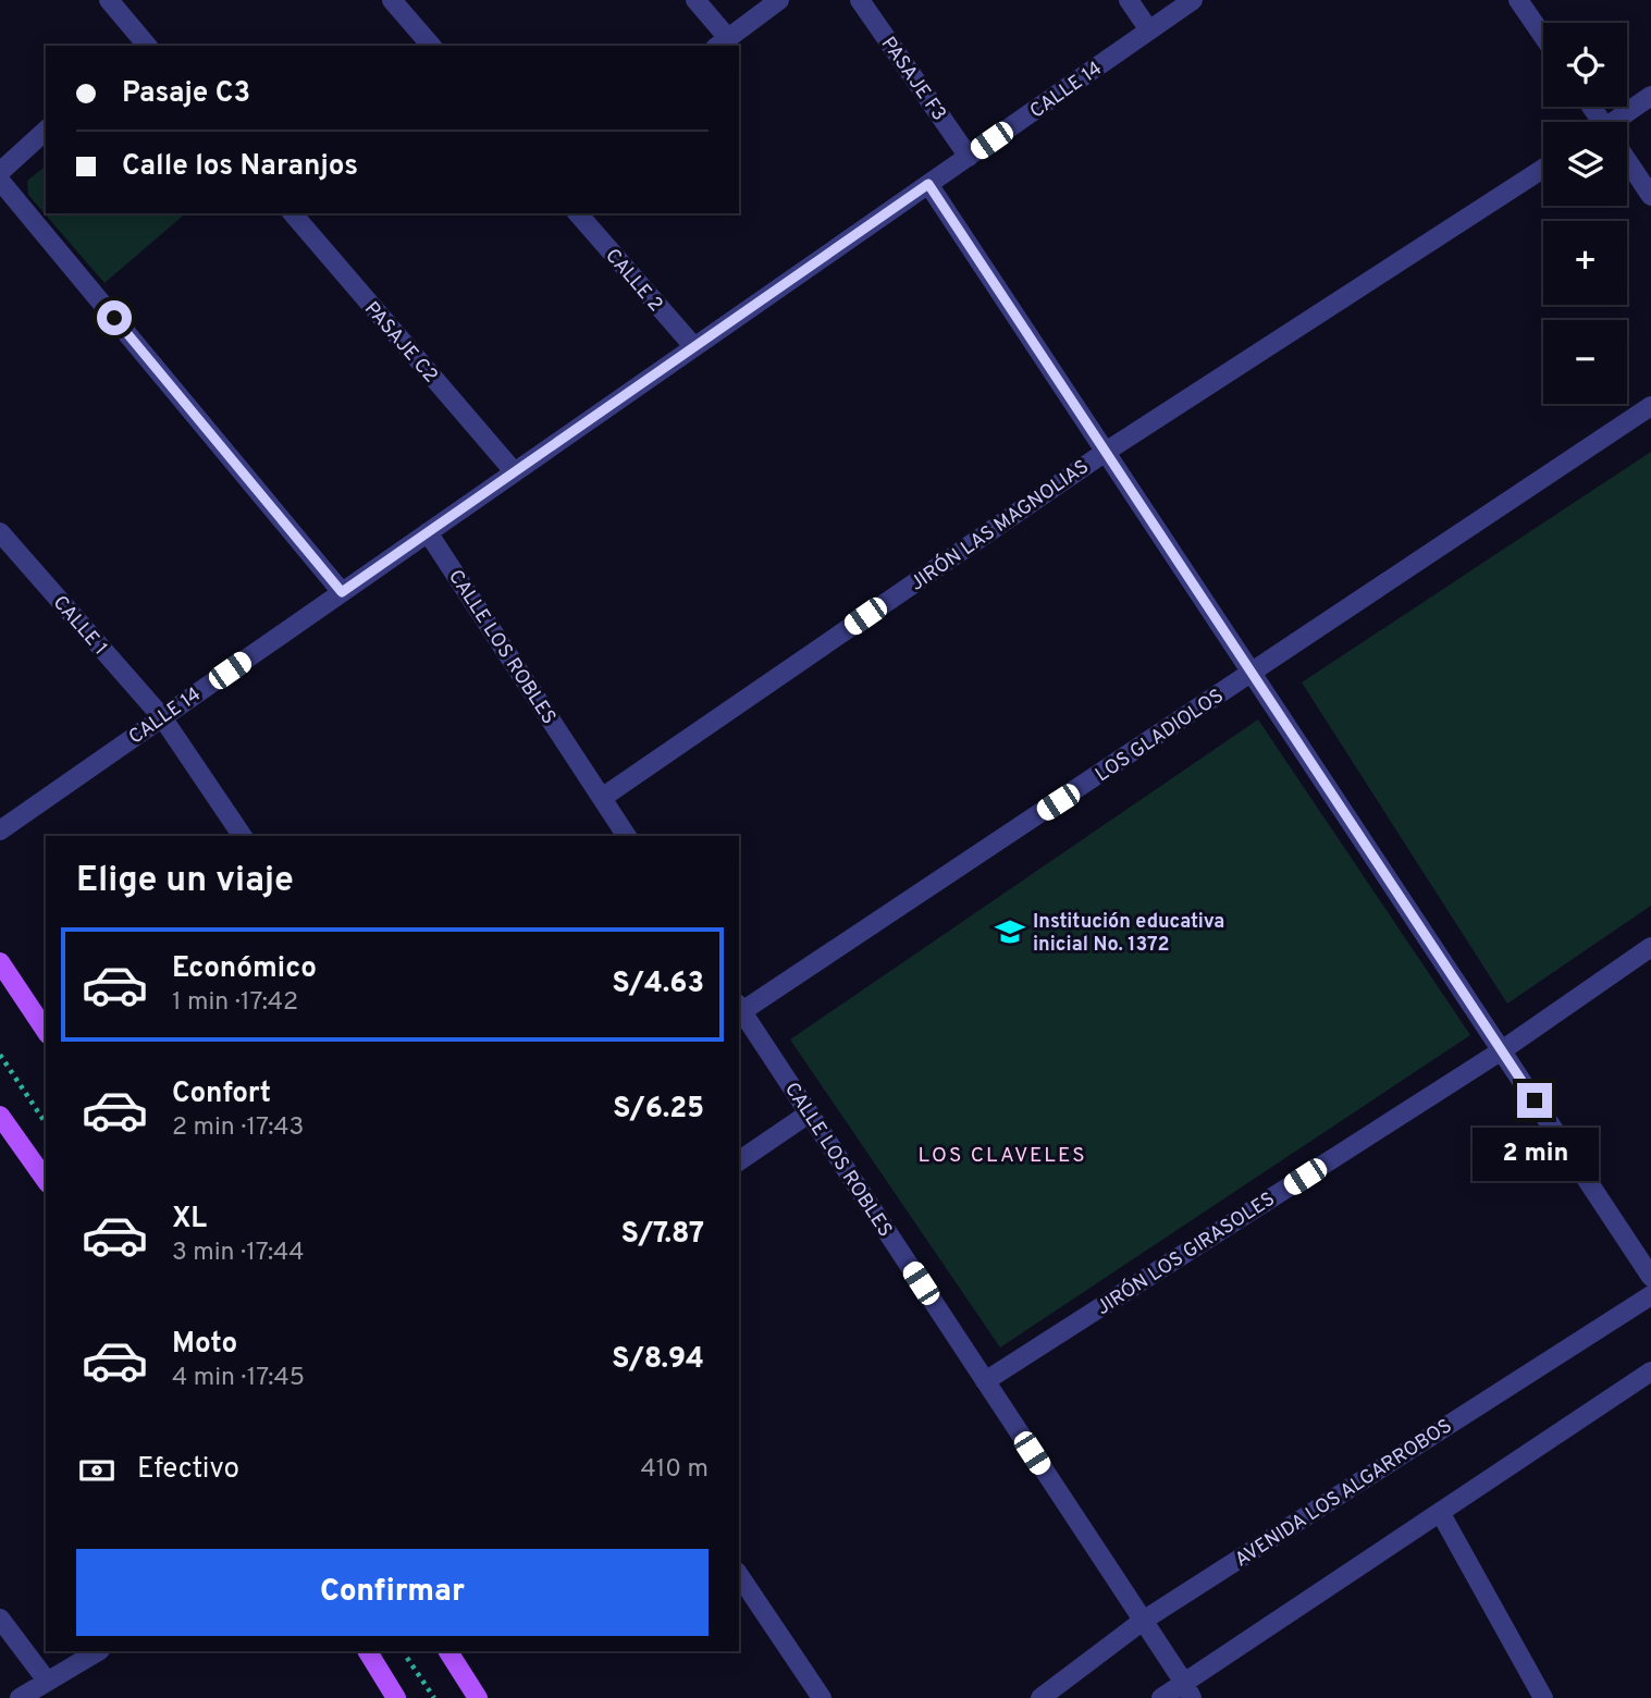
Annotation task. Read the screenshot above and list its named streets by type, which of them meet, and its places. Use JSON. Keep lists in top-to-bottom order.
{
  "streets": {
    "street": [
      "PASAJE F3",
      "CALLE 14",
      "CALLE 2",
      "PASAJE C2",
      "JIRÓN LAS MAGNOLIAS",
      "CALLE 1",
      "CALLE LOS ROBLES",
      "LOS GLADIOLOS",
      "JIRÓN LOS GIRASOLES",
      "AVENIDA LOS ALGARROBOS"
    ]
  },
  "crossings": [
    ["PASAJE F3", "CALLE 14"],
    ["CALLE 14", "CALLE 2"],
    ["CALLE 14", "PASAJE C2"],
    ["CALLE 14", "CALLE 1"],
    ["CALLE 14", "CALLE LOS ROBLES"],
    ["JIRÓN LAS MAGNOLIAS", "CALLE LOS ROBLES"],
    ["CALLE LOS ROBLES", "LOS GLADIOLOS"],
    ["CALLE LOS ROBLES", "JIRÓN LOS GIRASOLES"],
    ["CALLE LOS ROBLES", "AVENIDA LOS ALGARROBOS"]
  ],
  "districts": ["LOS CLAVELES"],
  "places": {
    "school or university": ["Institución educativa inicial No. 1372"]
  },
  "page": {
    "map_buttons": ["+", "−"],
    "banner": ["Pasaje C3", "Calle los Naranjos"],
    "heading": "Elige un viaje",
    "list": [
      {
        "name": "Económico",
        "note": "1 min · 17:42",
        "value": "S/4.63"
      },
      {
        "name": "Confort",
        "note": "2 min · 17:43",
        "value": "S/6.25"
      },
      {
        "name": "XL",
        "note": "3 min · 17:44",
        "value": "S/7.87"
      },
      {
        "name": "Moto",
        "note": "4 min · 17:45",
        "value": "S/8.94"
      }
    ],
    "bubble": "2 min",
    "pay": ["Efectivo", "410 m"],
    "buttons": "Confirmar"
  }
}
